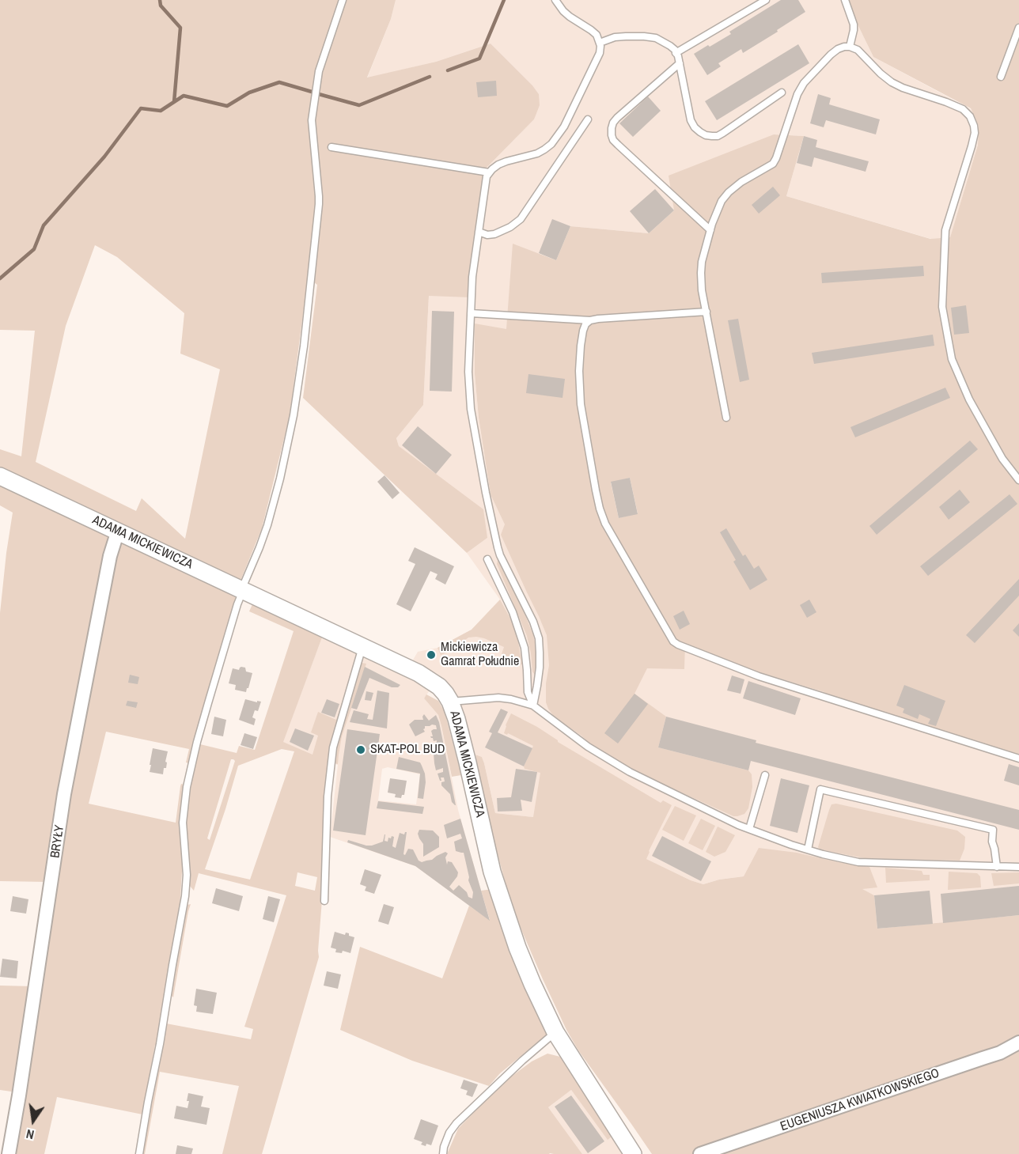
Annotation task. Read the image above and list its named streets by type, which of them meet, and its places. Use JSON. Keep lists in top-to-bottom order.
{
  "streets": {
    "street": ["ADAMA MICKIEWICZA", "BRYŁY", "EUGENIUSZA KWIATKOWSKIEGO"]
  },
  "crossings": [
    ["ADAMA MICKIEWICZA", "BRYŁY"]
  ],
  "places": ["Mickiewicza Gamrat Południe", "SKAT-POL BUD"],
  "north": "bottom"
}
